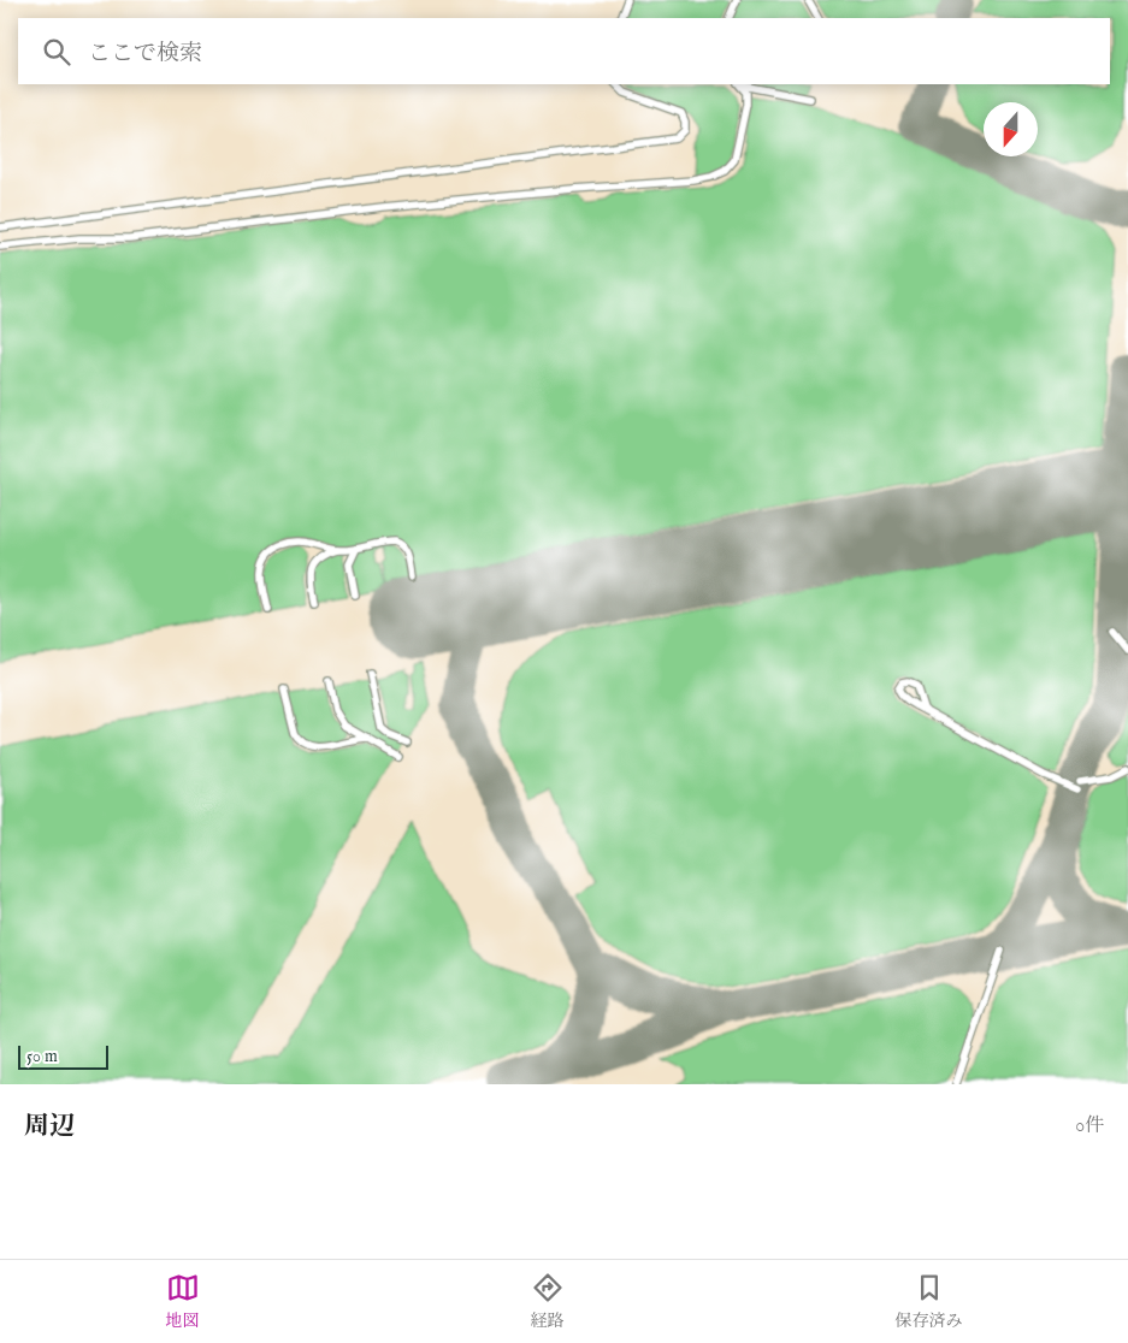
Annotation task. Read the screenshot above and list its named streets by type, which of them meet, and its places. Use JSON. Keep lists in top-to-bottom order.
{
  "scale_bar": "50 m",
  "north": "bottom",
  "page": {
    "search": "ここで検索",
    "scale": "50 m",
    "heading": ["周辺", "0件"],
    "nav": ["地図", "経路", "保存済み"]
  }
}
